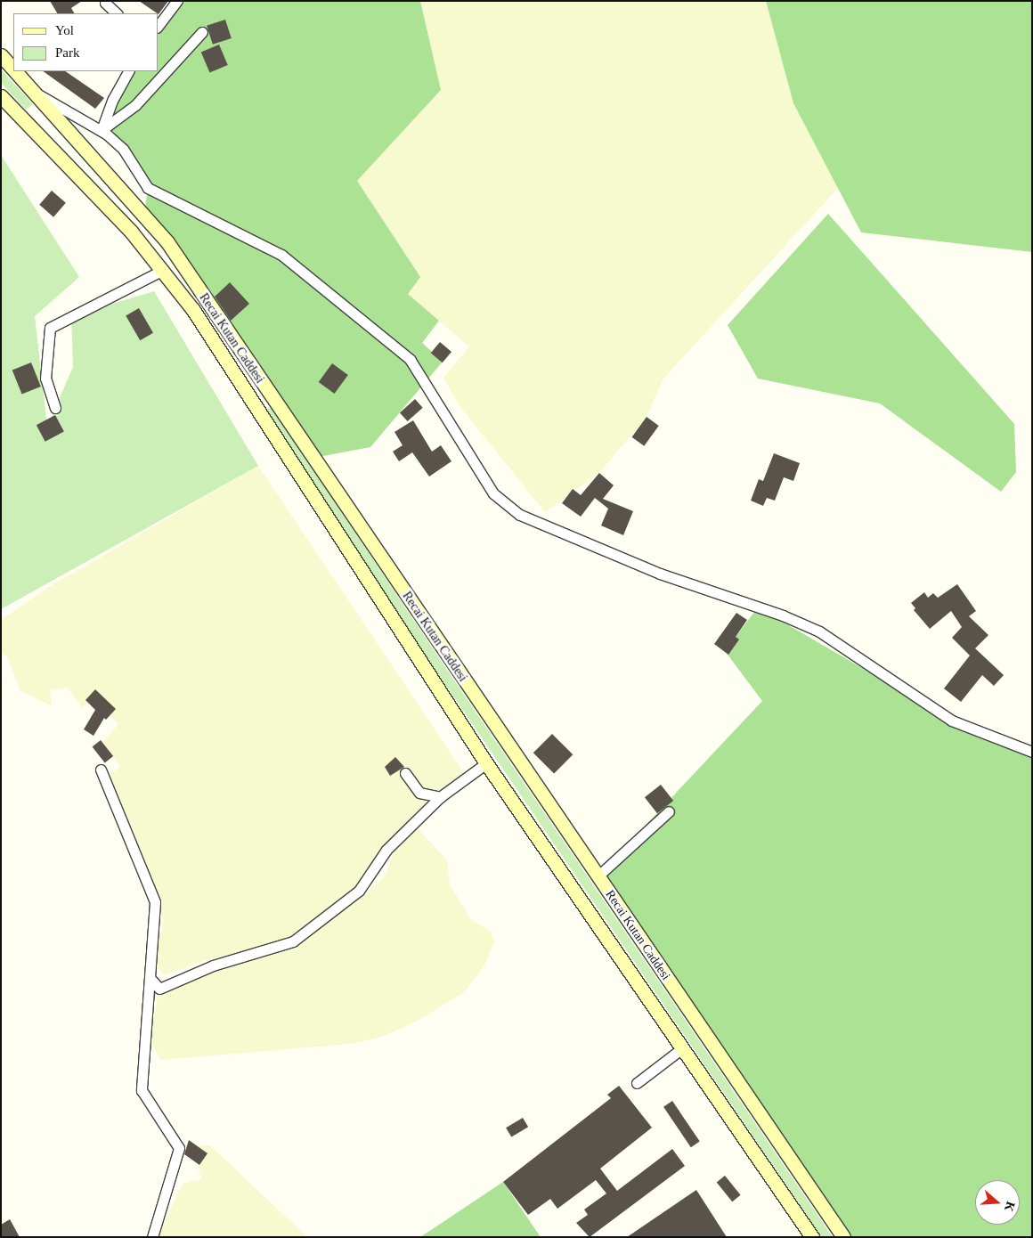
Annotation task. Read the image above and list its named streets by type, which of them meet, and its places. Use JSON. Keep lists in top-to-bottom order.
{
  "streets": {
    "main road": ["Recai Kutan Caddesi"]
  },
  "legend": ["Yol", "Park"],
  "north": "right"
}
